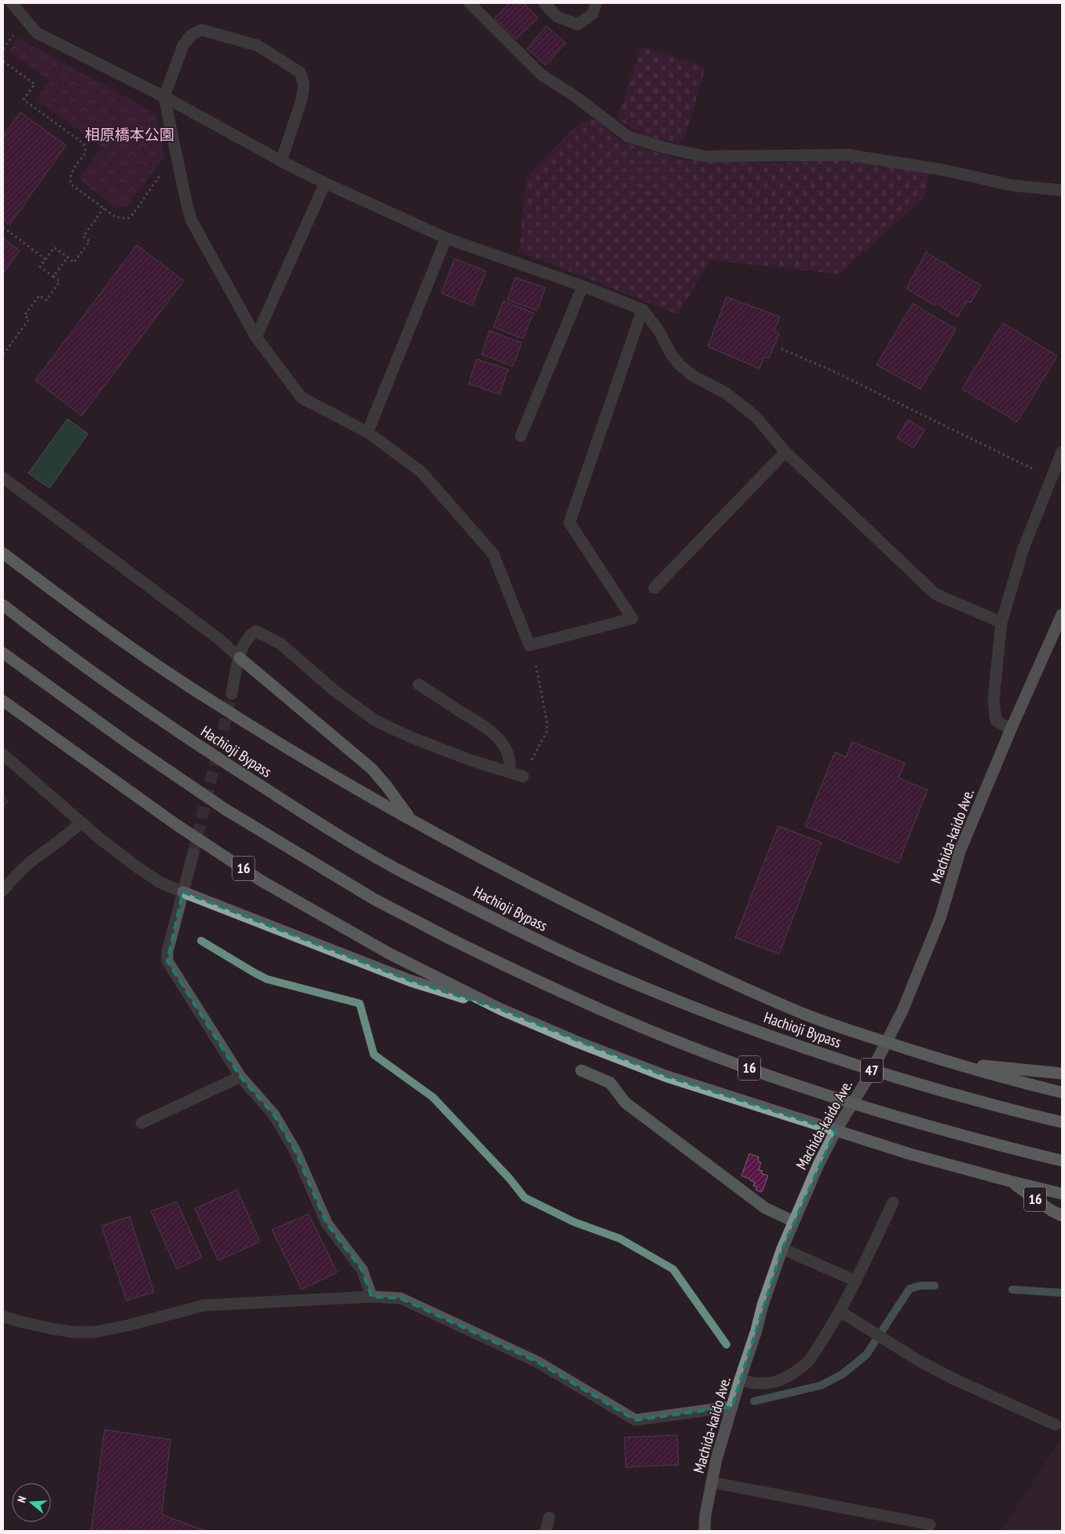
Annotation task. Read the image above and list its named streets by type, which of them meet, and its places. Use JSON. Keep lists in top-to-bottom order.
{
  "streets": {
    "highway": ["Hachioji Bypass", "16"],
    "main road": ["Machida-kaido Ave.", "47"]
  },
  "crossings": [
    ["Machida-kaido Ave.", "16"]
  ],
  "parks": ["相原橋本公園"],
  "north": "left"
}
